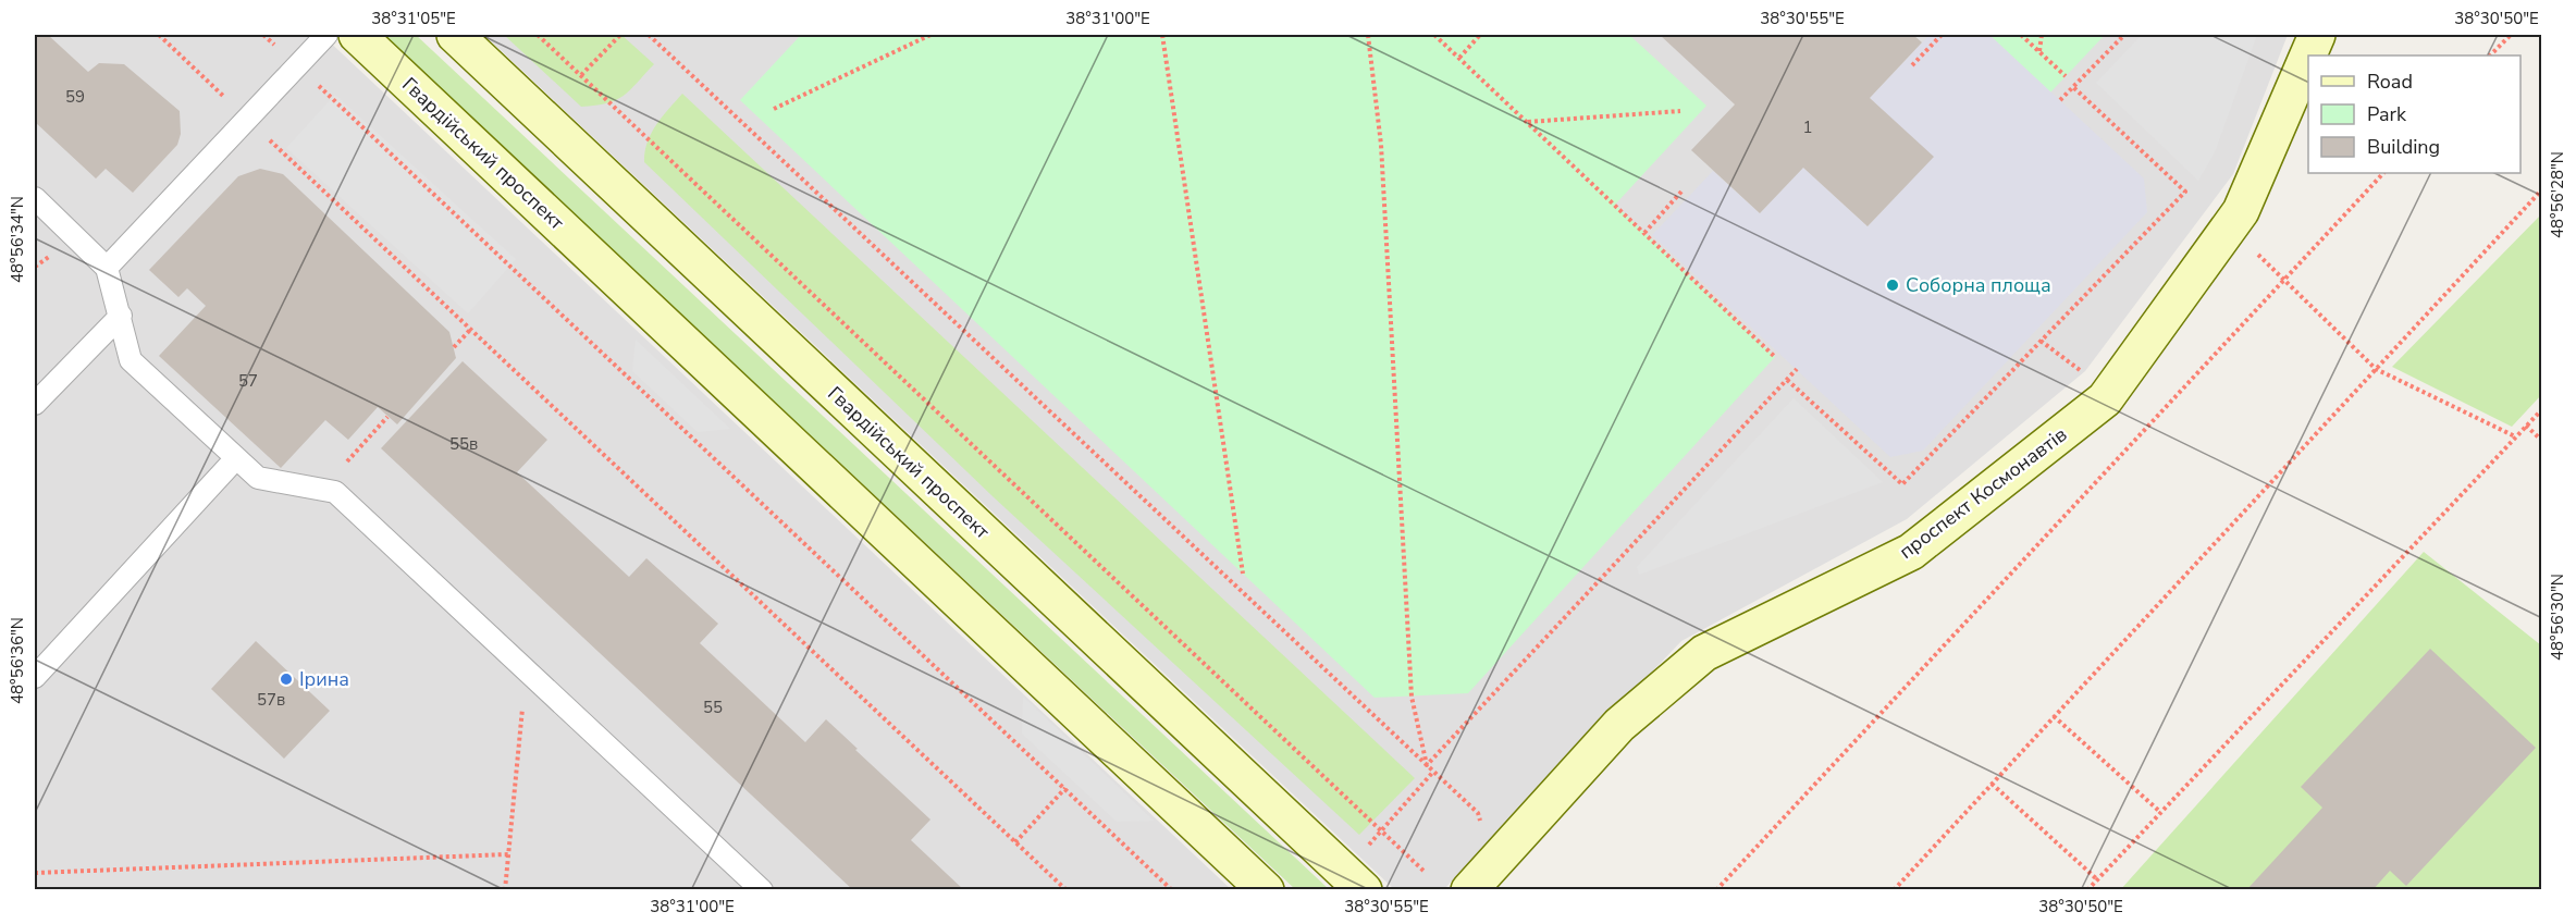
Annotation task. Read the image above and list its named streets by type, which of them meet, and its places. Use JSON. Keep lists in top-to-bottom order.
{
  "streets": {
    "main road": ["Гвардійський проспект", "проспект Космонавтів"]
  },
  "places": ["Соборна площа", "Ірина"],
  "house_numbers": [
    "59",
    "1",
    "57",
    "55в",
    "57в",
    "55"
  ],
  "legend": ["Road", "Park", "Building"],
  "coordinates": [
    "38°31'05\"E",
    "38°31'00\"E",
    "38°30'55\"E",
    "38°30'50\"E",
    "48°56'28\"N",
    "48°56'34\"N",
    "48°56'30\"N",
    "48°56'36\"N"
  ]
}
